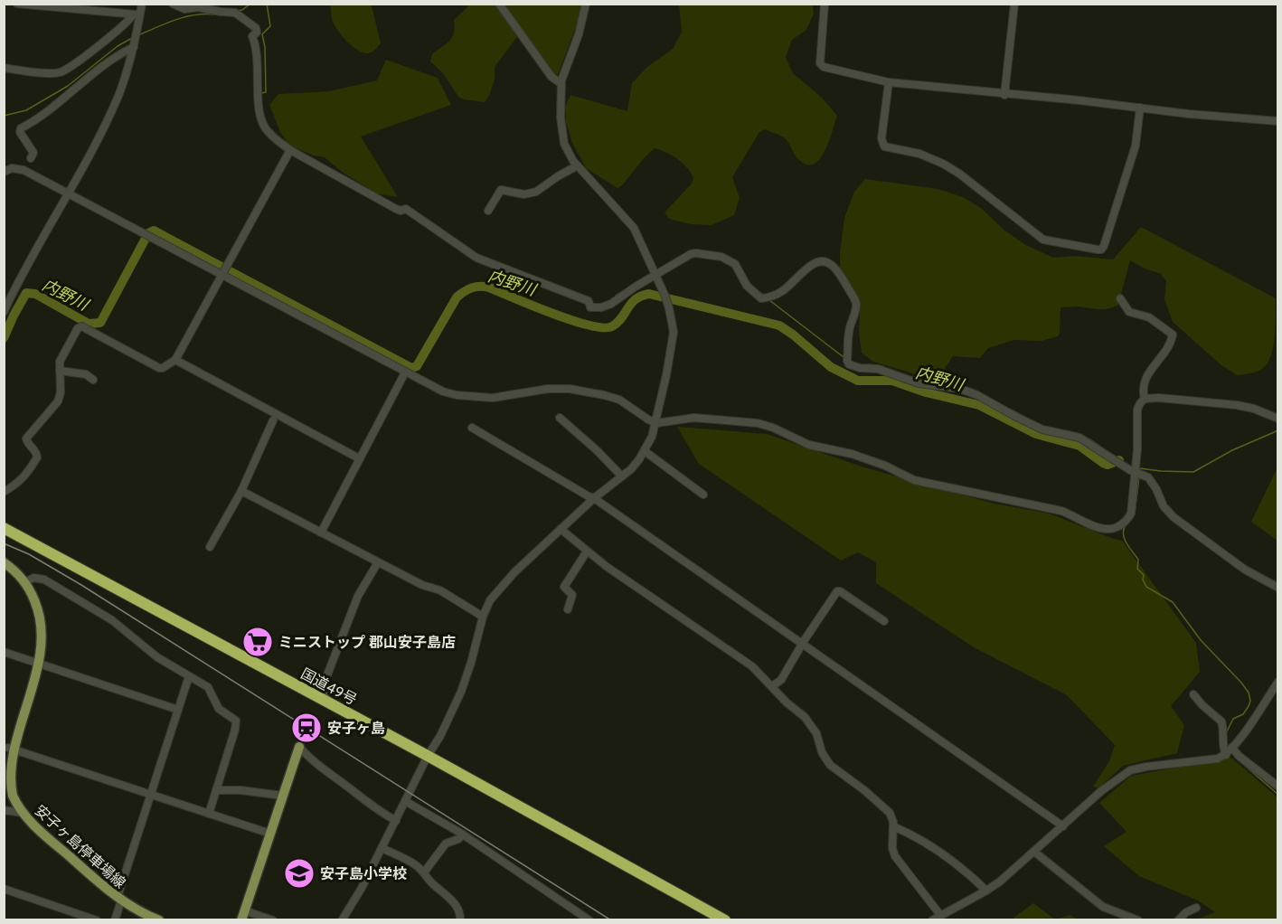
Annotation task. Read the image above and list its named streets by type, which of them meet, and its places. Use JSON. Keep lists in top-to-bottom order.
{
  "streets": {
    "highway": ["国道49号"],
    "main road": ["安子ヶ島停車場線"]
  },
  "water": ["内野川"],
  "places": {
    "supermarket": ["ミニストップ 郡山安子島店"],
    "station": ["安子ヶ島"],
    "school or university": ["安子島小学校"]
  }
}
